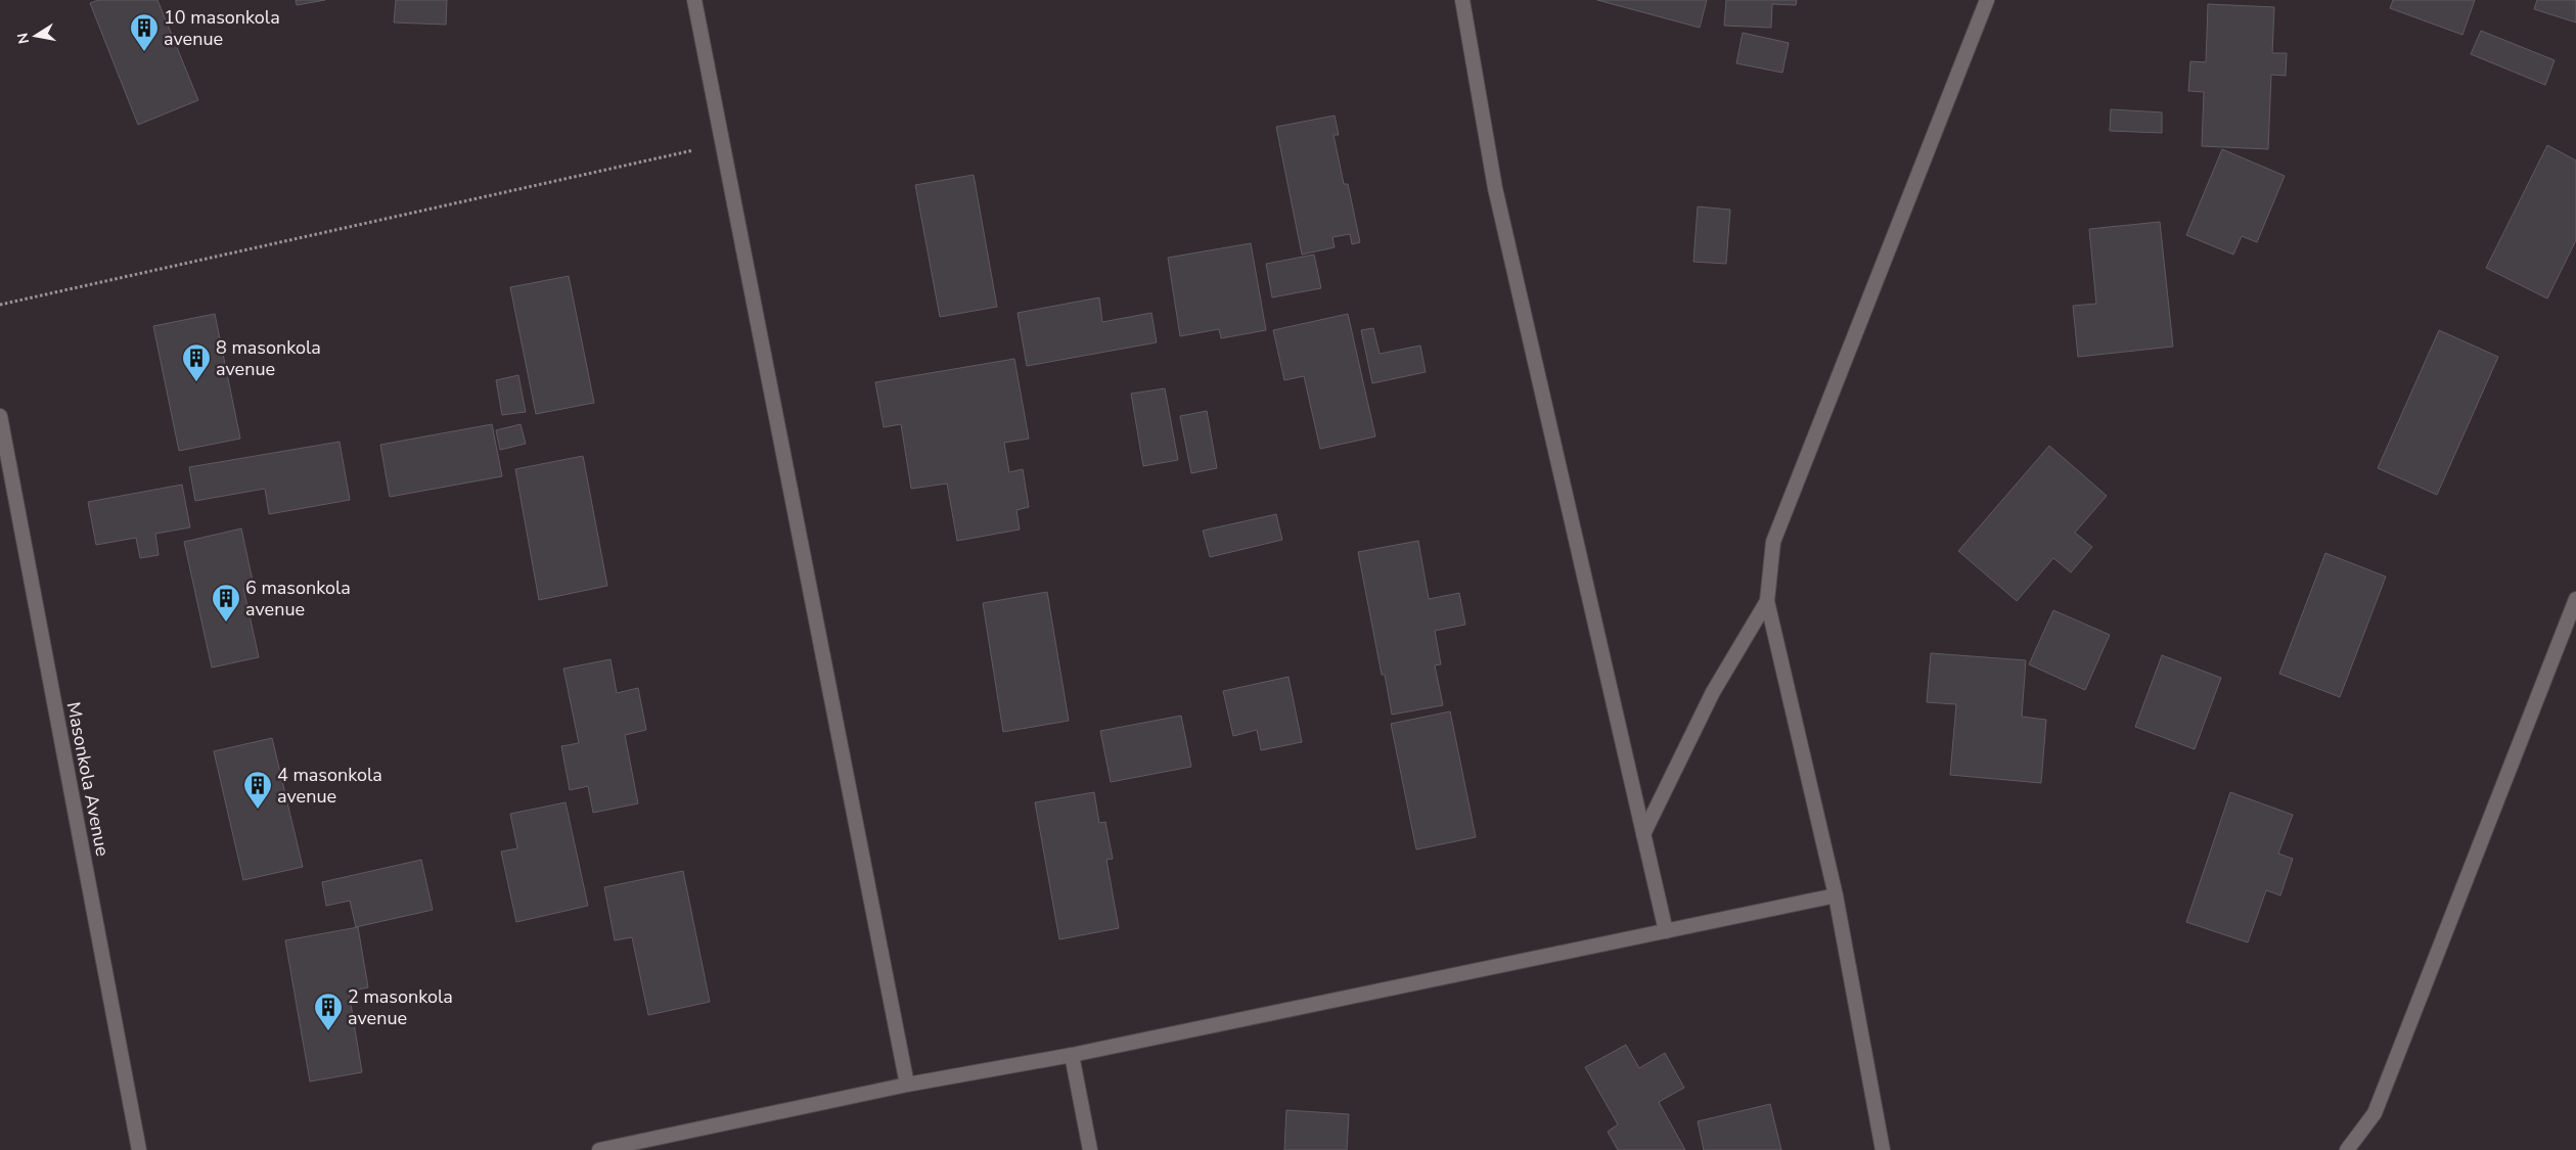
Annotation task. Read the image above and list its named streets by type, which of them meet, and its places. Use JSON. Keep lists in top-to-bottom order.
{
  "streets": {
    "street": ["Masonkola Avenue"]
  },
  "places": {
    "building": [
      "10 masonkola avenue",
      "8 masonkola avenue",
      "6 masonkola avenue",
      "4 masonkola avenue",
      "2 masonkola avenue"
    ]
  },
  "north": "left"
}
